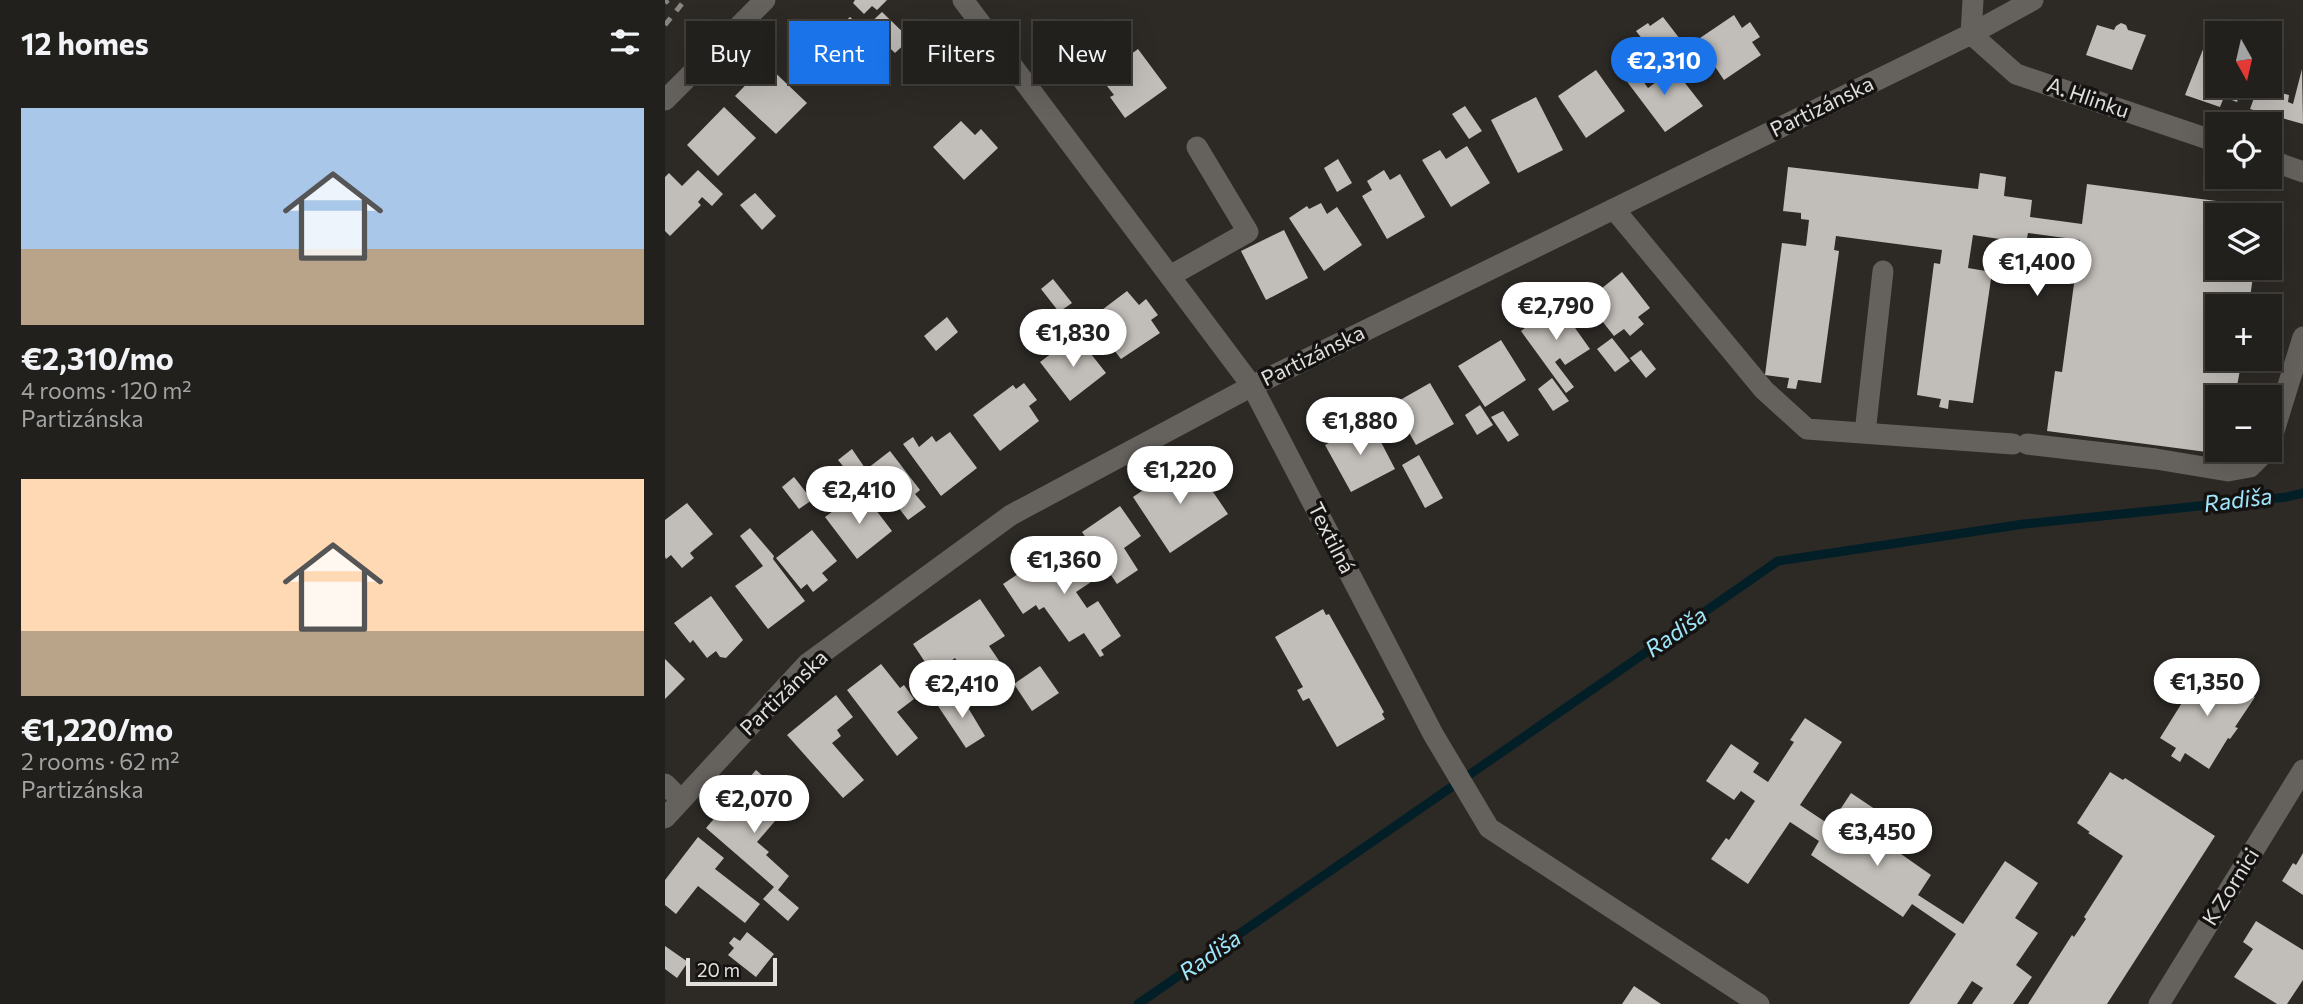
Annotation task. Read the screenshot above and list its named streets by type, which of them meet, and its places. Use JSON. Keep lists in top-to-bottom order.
{
  "streets": {
    "street": [
      "A. Hlinku",
      "Partizánska",
      "Textilná",
      "K Zornici"
    ]
  },
  "crossings": [
    ["A. Hlinku", "Partizánska"],
    ["Partizánska", "Textilná"]
  ],
  "water": ["Radiša"],
  "scale_bar": "20 m",
  "north": "bottom",
  "page": {
    "heading": "12 homes",
    "map_buttons": ["+", "−"],
    "chip": [
      "Buy",
      "Rent",
      "Filters",
      "New"
    ],
    "price": [
      "€2,310",
      "€1,400",
      "€2,790",
      "€1,830",
      "€1,880",
      "€1,220",
      "€2,410",
      "€1,360",
      "€1,350",
      "€2,410",
      "€2,070",
      "€3,450"
    ],
    "list": [
      {
        "name": "€2,310/mo",
        "note": "4 rooms · 120 m² · Partizánska"
      },
      {
        "name": "€1,220/mo",
        "note": "2 rooms · 62 m² · Partizánska"
      }
    ],
    "scale": "20 m"
  }
}
